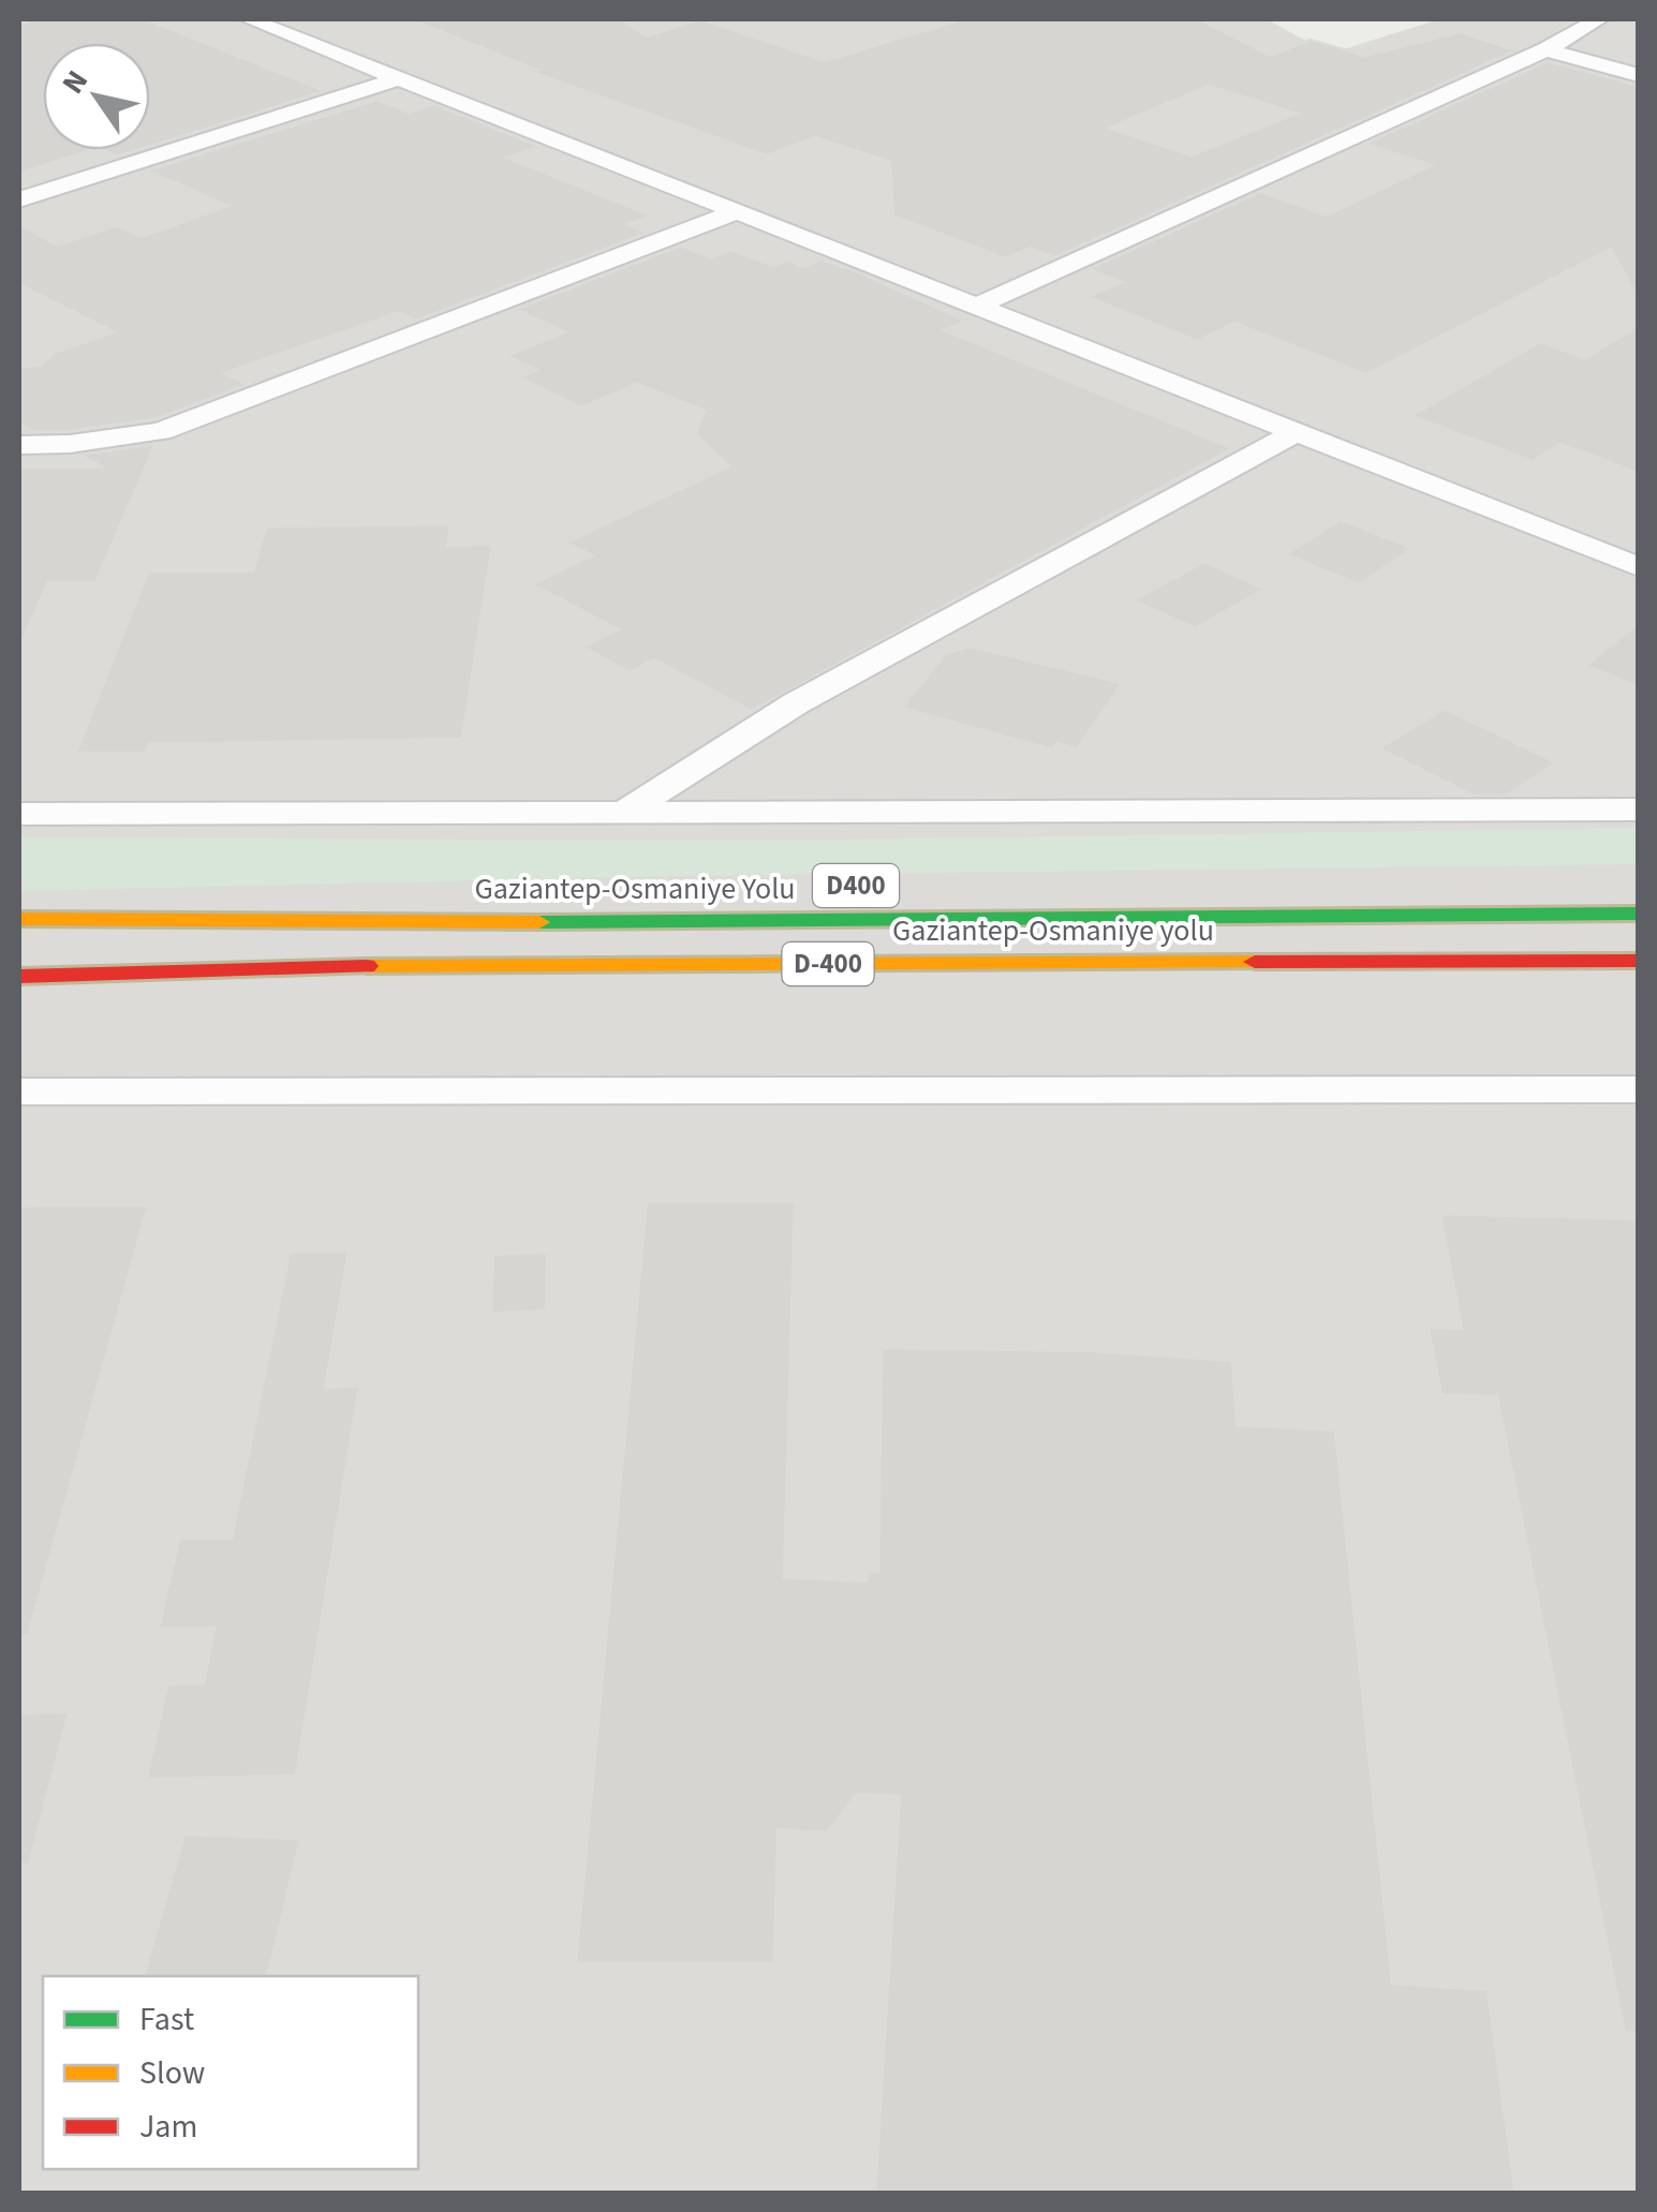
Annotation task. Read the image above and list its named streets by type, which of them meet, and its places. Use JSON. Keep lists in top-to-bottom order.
{
  "streets": {
    "highway": ["Gaziantep-Osmaniye Yolu", "Gaziantep-Osmaniye yolu", "D-400"]
  },
  "legend": ["Fast", "Slow", "Jam"],
  "north": "top left"
}
